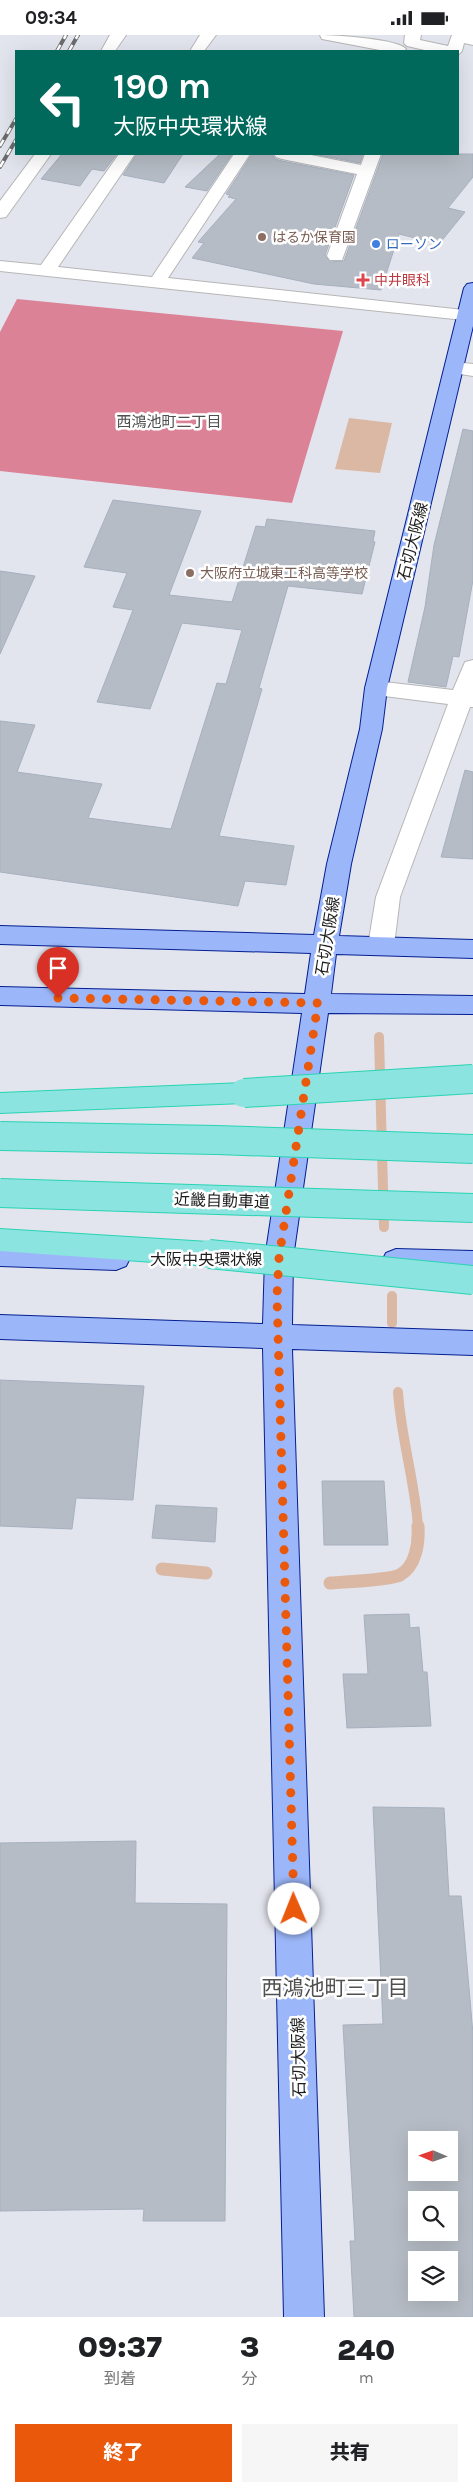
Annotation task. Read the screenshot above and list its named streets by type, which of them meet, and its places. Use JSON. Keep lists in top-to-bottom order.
{
  "streets": {
    "highway": ["近畿自動車道"],
    "main road": ["石切大阪線", "大阪中央環状線"]
  },
  "crossings": [
    ["石切大阪線", "大阪中央環状線"]
  ],
  "districts": ["西鴻池町二丁目", "西鴻池町三丁目"],
  "places": {
    "other": ["はるか保育園", "ローソン", "大阪府立城東工科高等学校"],
    "health": ["中井眼科"]
  },
  "north": "left",
  "page": {
    "status": "09:34",
    "turn": ["190 m", "大阪中央環状線"],
    "eta": [
      "09:37",
      "到着",
      "3",
      "分",
      "240",
      "m"
    ],
    "buttons": ["終了", "共有"]
  }
}
